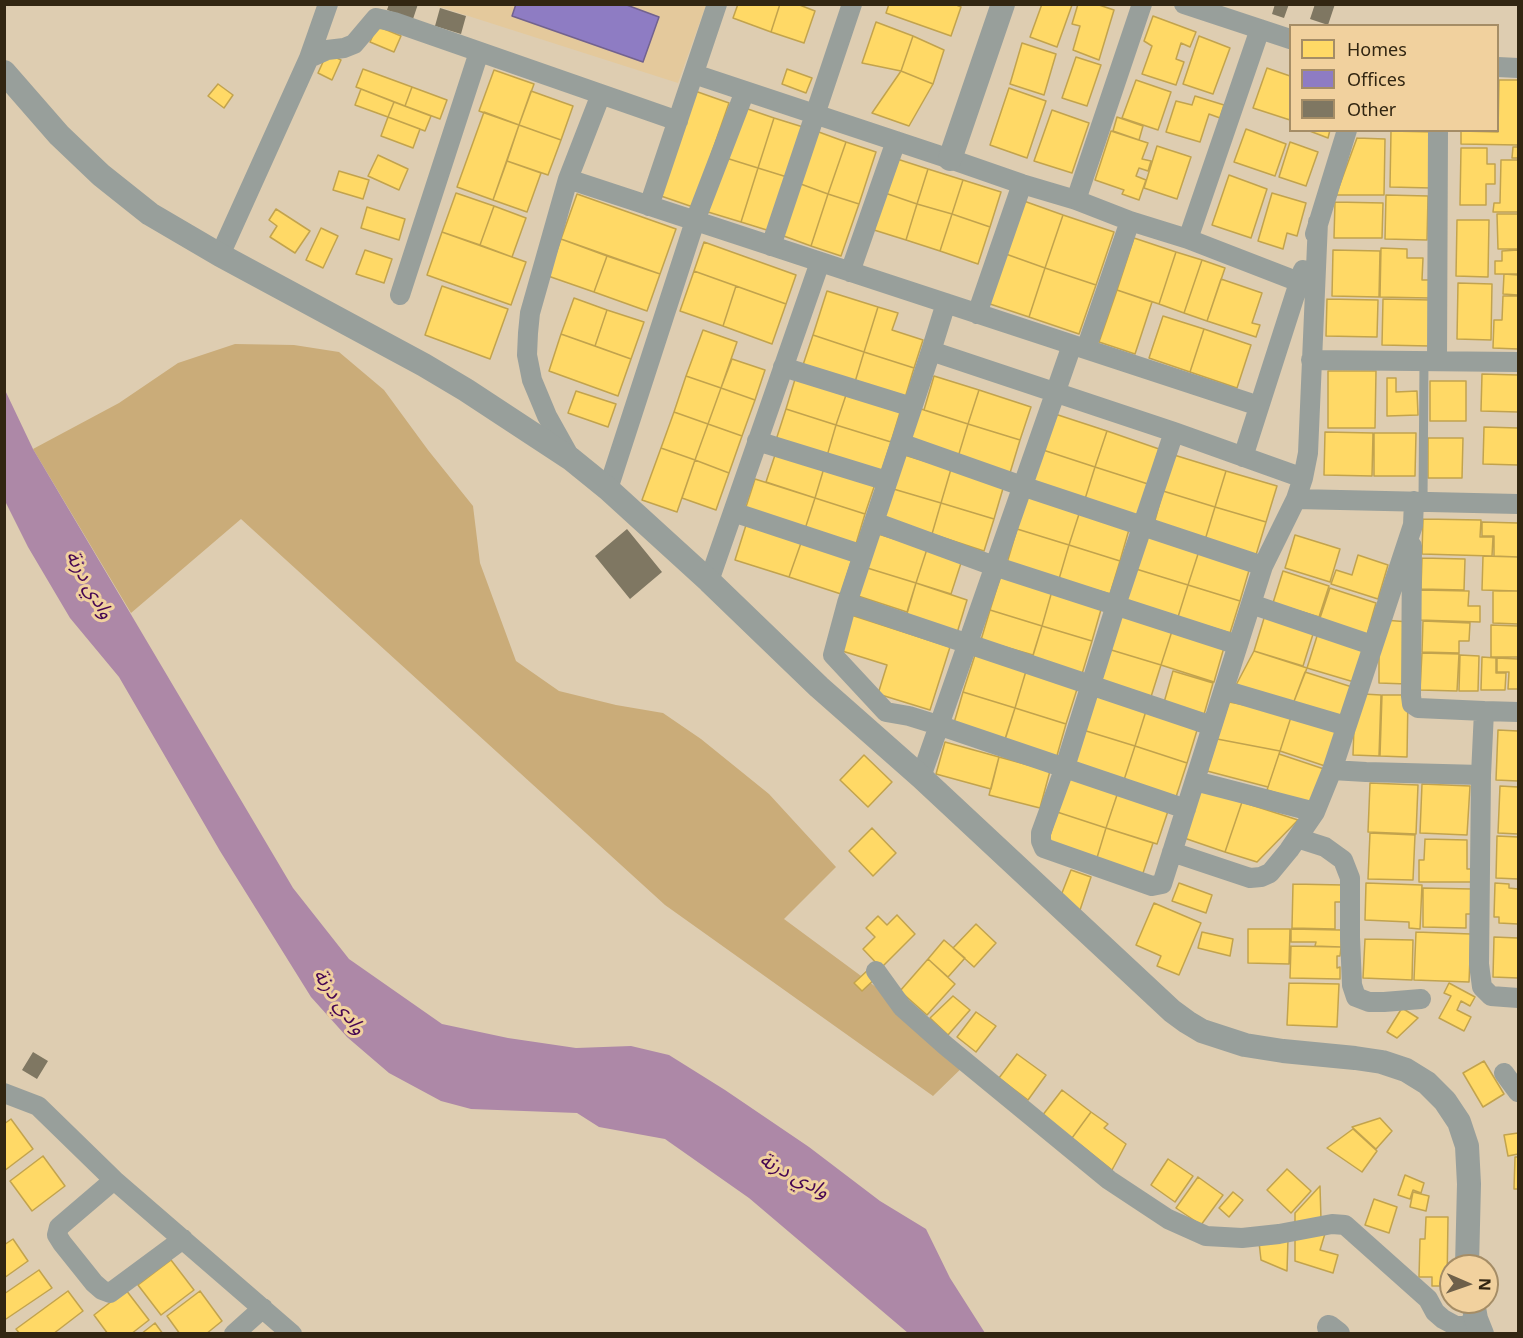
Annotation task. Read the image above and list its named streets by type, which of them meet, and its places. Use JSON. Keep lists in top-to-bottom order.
{
  "water": ["وادي درنة"],
  "legend": ["Homes", "Offices", "Other"],
  "north": "right"
}
